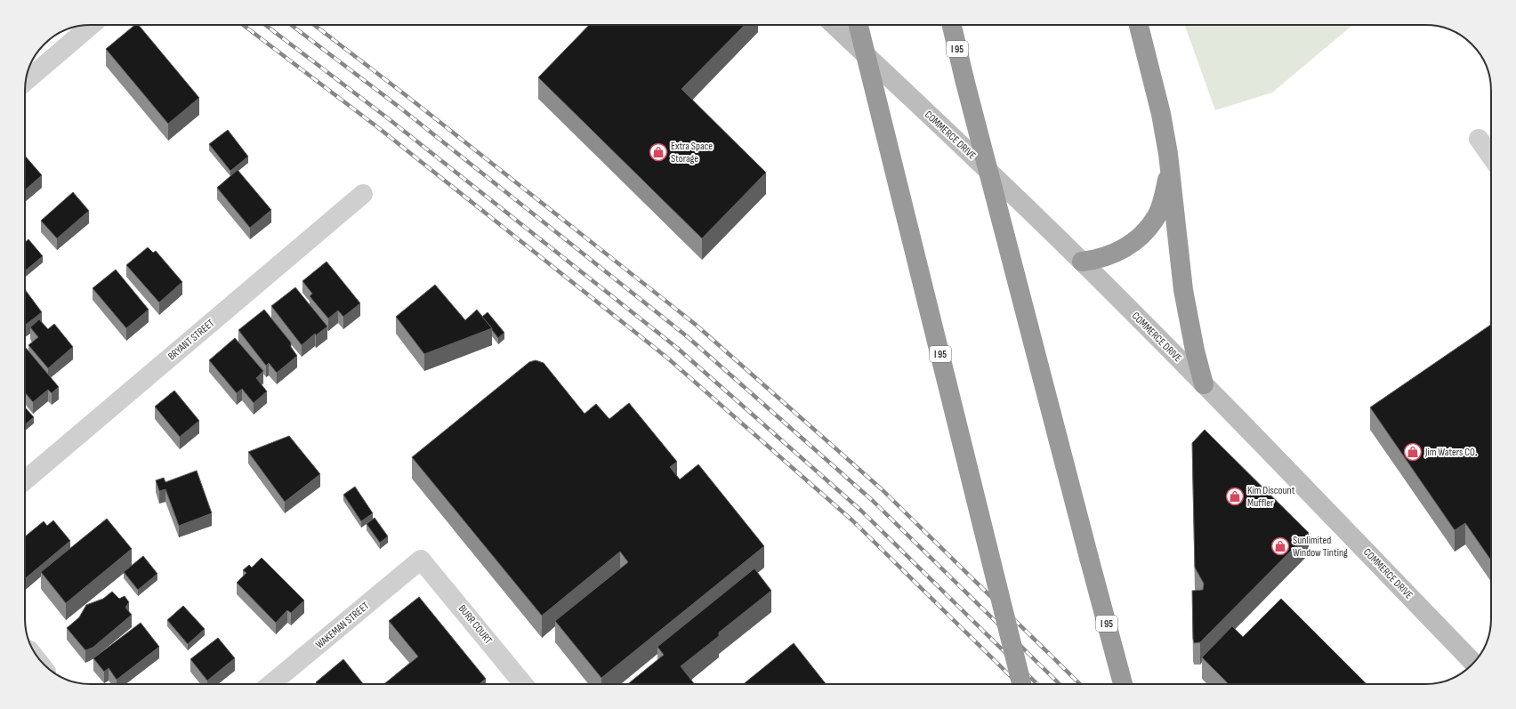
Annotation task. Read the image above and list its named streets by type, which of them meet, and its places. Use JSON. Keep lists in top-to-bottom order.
{
  "streets": {
    "highway": ["I 95"],
    "main road": ["COMMERCE DRIVE"],
    "street": ["BRYANT STREET", "BURR COURT", "WAKEMAN STREET"]
  },
  "crossings": [
    ["BURR COURT", "WAKEMAN STREET"]
  ],
  "places": {
    "shop": [
      "Extra Space Storage",
      "Jim Waters CO.",
      "Kim Discount Muffler",
      "Sunlimited Window Tinting"
    ]
  }
}
